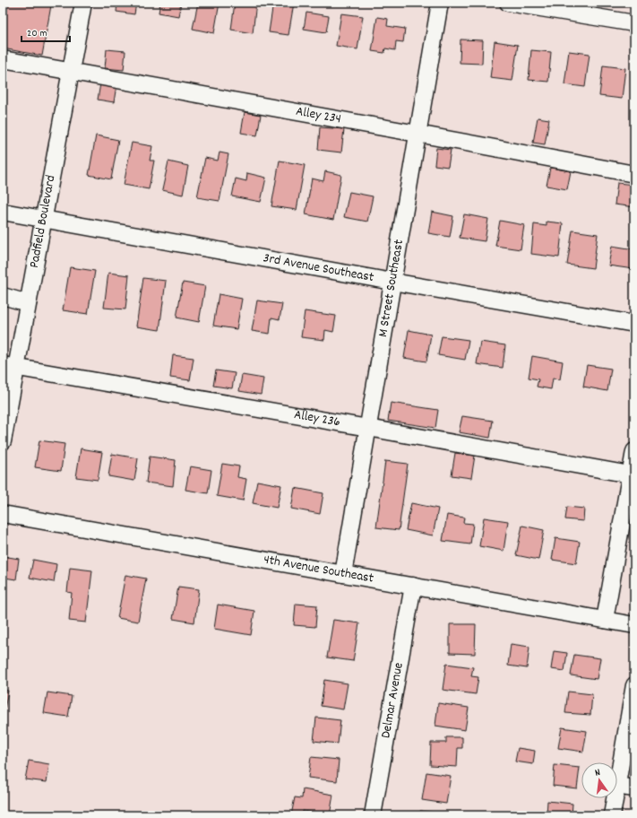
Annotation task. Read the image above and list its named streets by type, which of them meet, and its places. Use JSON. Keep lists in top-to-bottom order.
{
  "streets": {
    "street": [
      "Alley 234",
      "Padfield Boulevard",
      "3rd Avenue Southeast",
      "M Street Southeast",
      "Alley 236",
      "4th Avenue Southeast",
      "Delmar Avenue"
    ]
  },
  "crossings": [
    ["Alley 234", "Padfield Boulevard"],
    ["Alley 234", "M Street Southeast"],
    ["Padfield Boulevard", "3rd Avenue Southeast"],
    ["Padfield Boulevard", "Alley 236"],
    ["3rd Avenue Southeast", "M Street Southeast"],
    ["M Street Southeast", "Alley 236"],
    ["M Street Southeast", "4th Avenue Southeast"],
    ["4th Avenue Southeast", "Delmar Avenue"]
  ],
  "scale_bar": "20 m",
  "north": "top"
}
